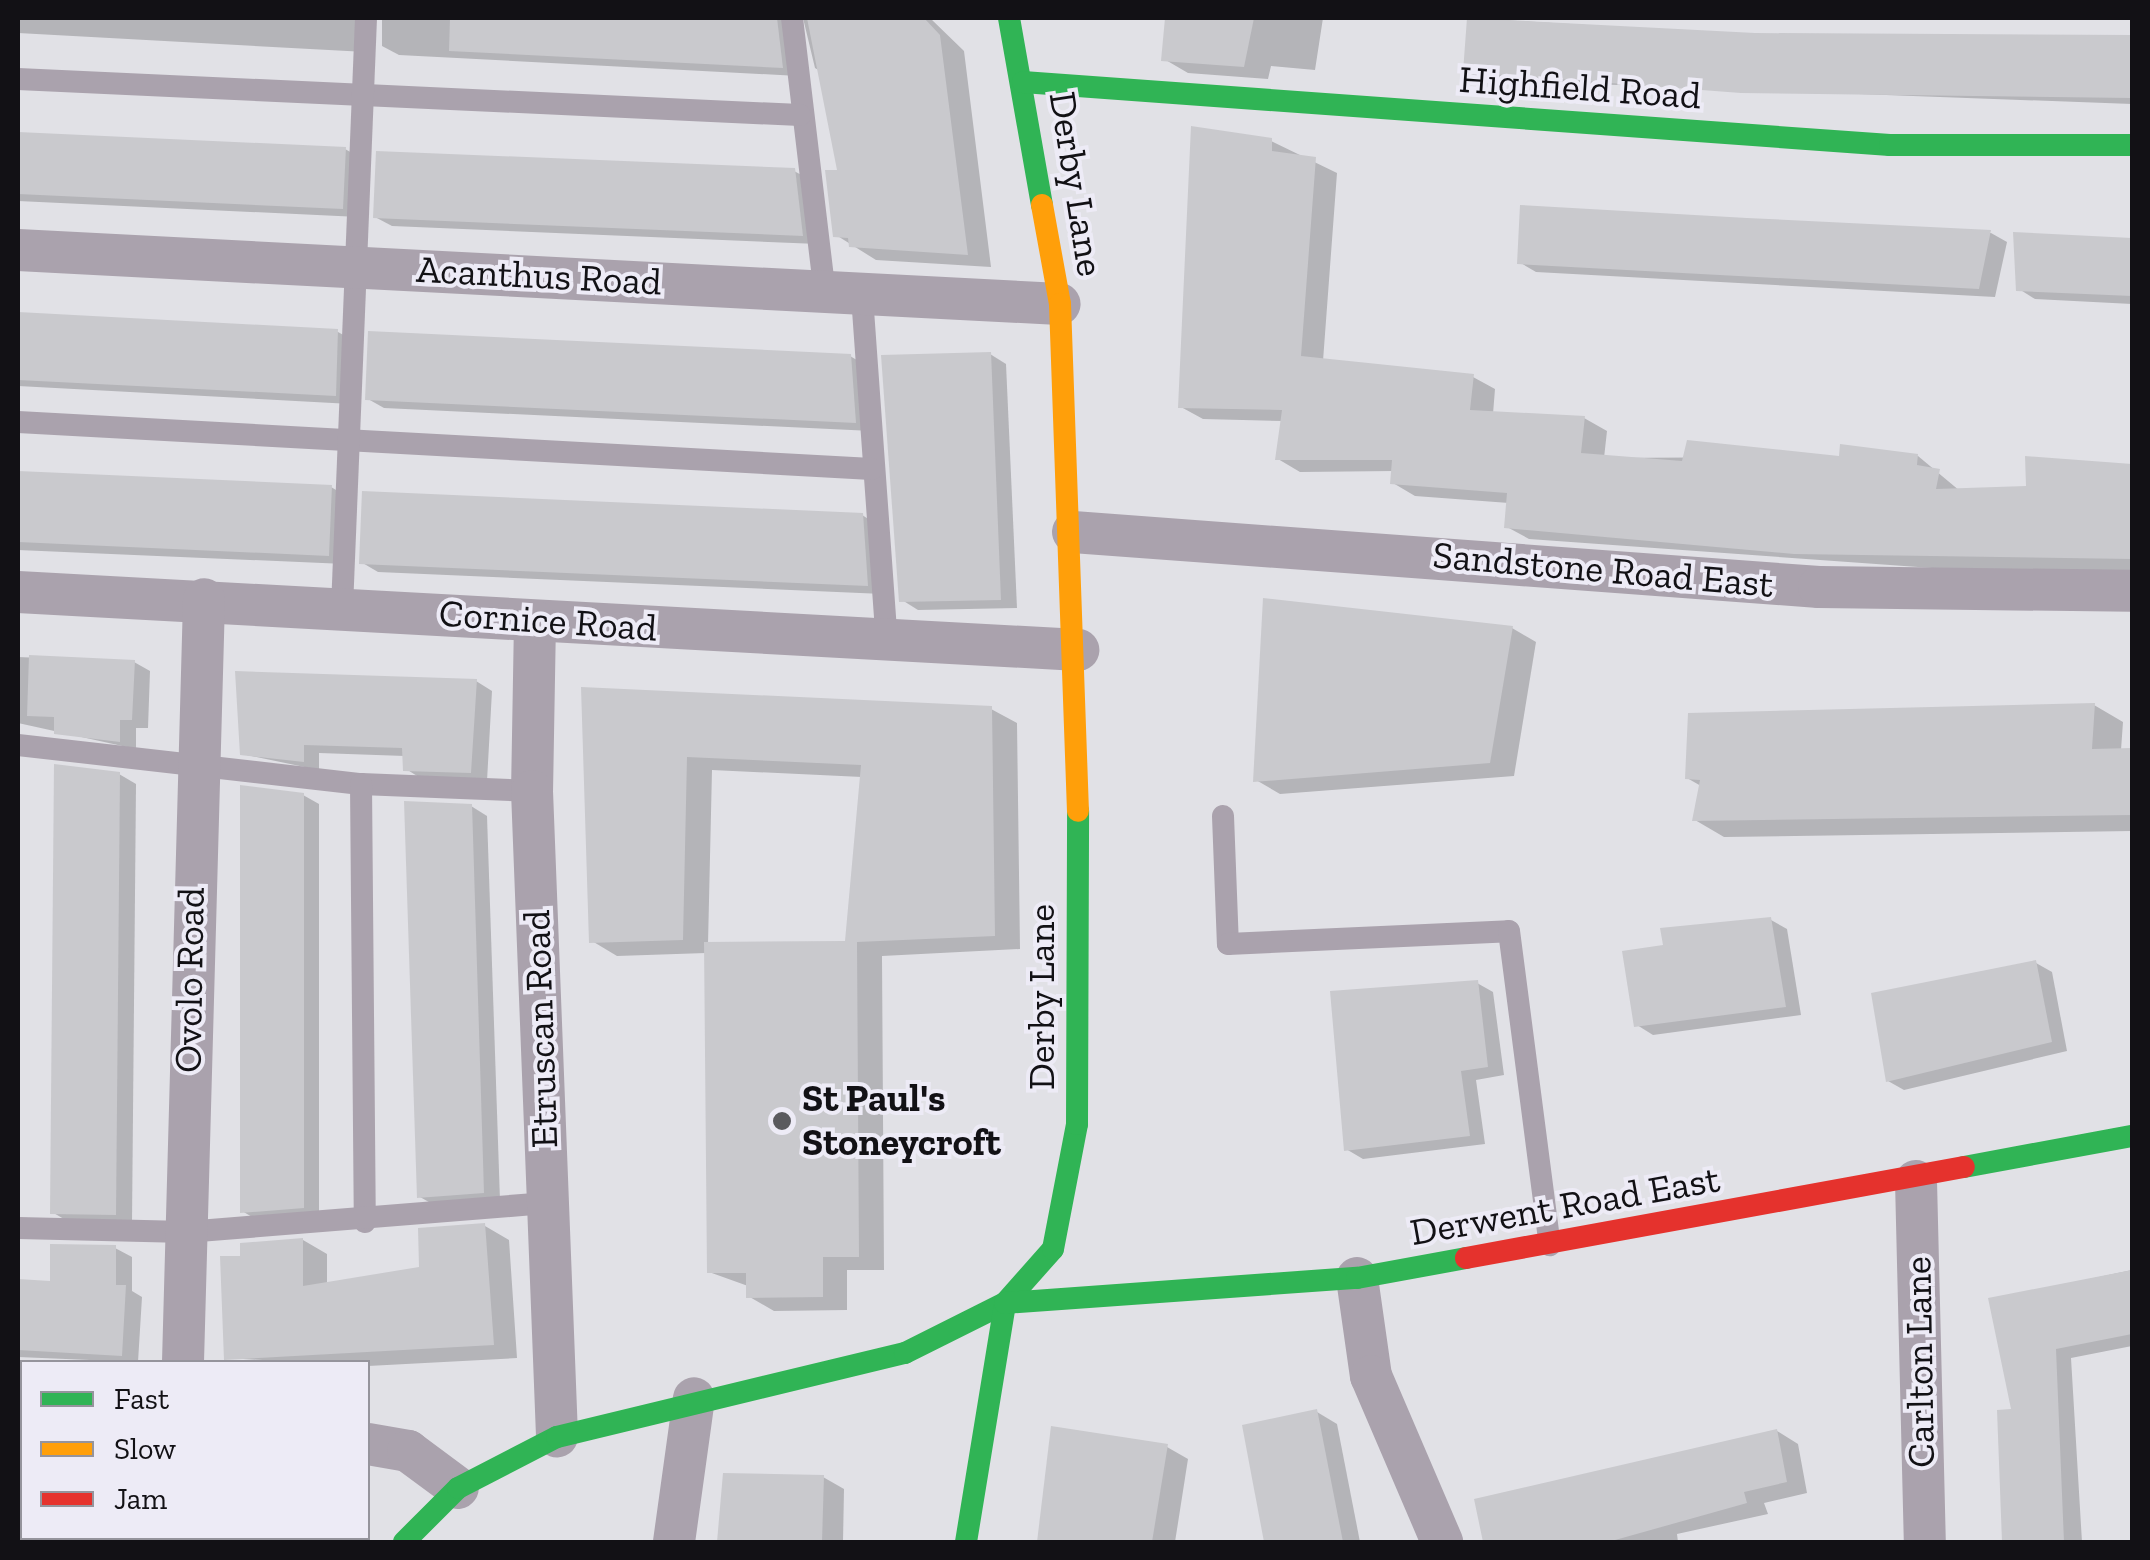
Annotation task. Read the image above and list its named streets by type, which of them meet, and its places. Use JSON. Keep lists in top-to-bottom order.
{
  "streets": {
    "street": [
      "Highfield Road",
      "Derby Lane",
      "Acanthus Road",
      "Sandstone Road East",
      "Cornice Road",
      "Ovolo Road",
      "Etruscan Road",
      "Derwent Road East",
      "Carlton Lane"
    ]
  },
  "crossings": [
    ["Highfield Road", "Derby Lane"],
    ["Derby Lane", "Acanthus Road"],
    ["Derby Lane", "Sandstone Road East"],
    ["Derby Lane", "Cornice Road"],
    ["Derby Lane", "Etruscan Road"],
    ["Derby Lane", "Derwent Road East"],
    ["Cornice Road", "Ovolo Road"],
    ["Cornice Road", "Etruscan Road"],
    ["Derwent Road East", "Carlton Lane"]
  ],
  "places": ["St Paul's Stoneycroft"],
  "legend": ["Fast", "Slow", "Jam"]
}
